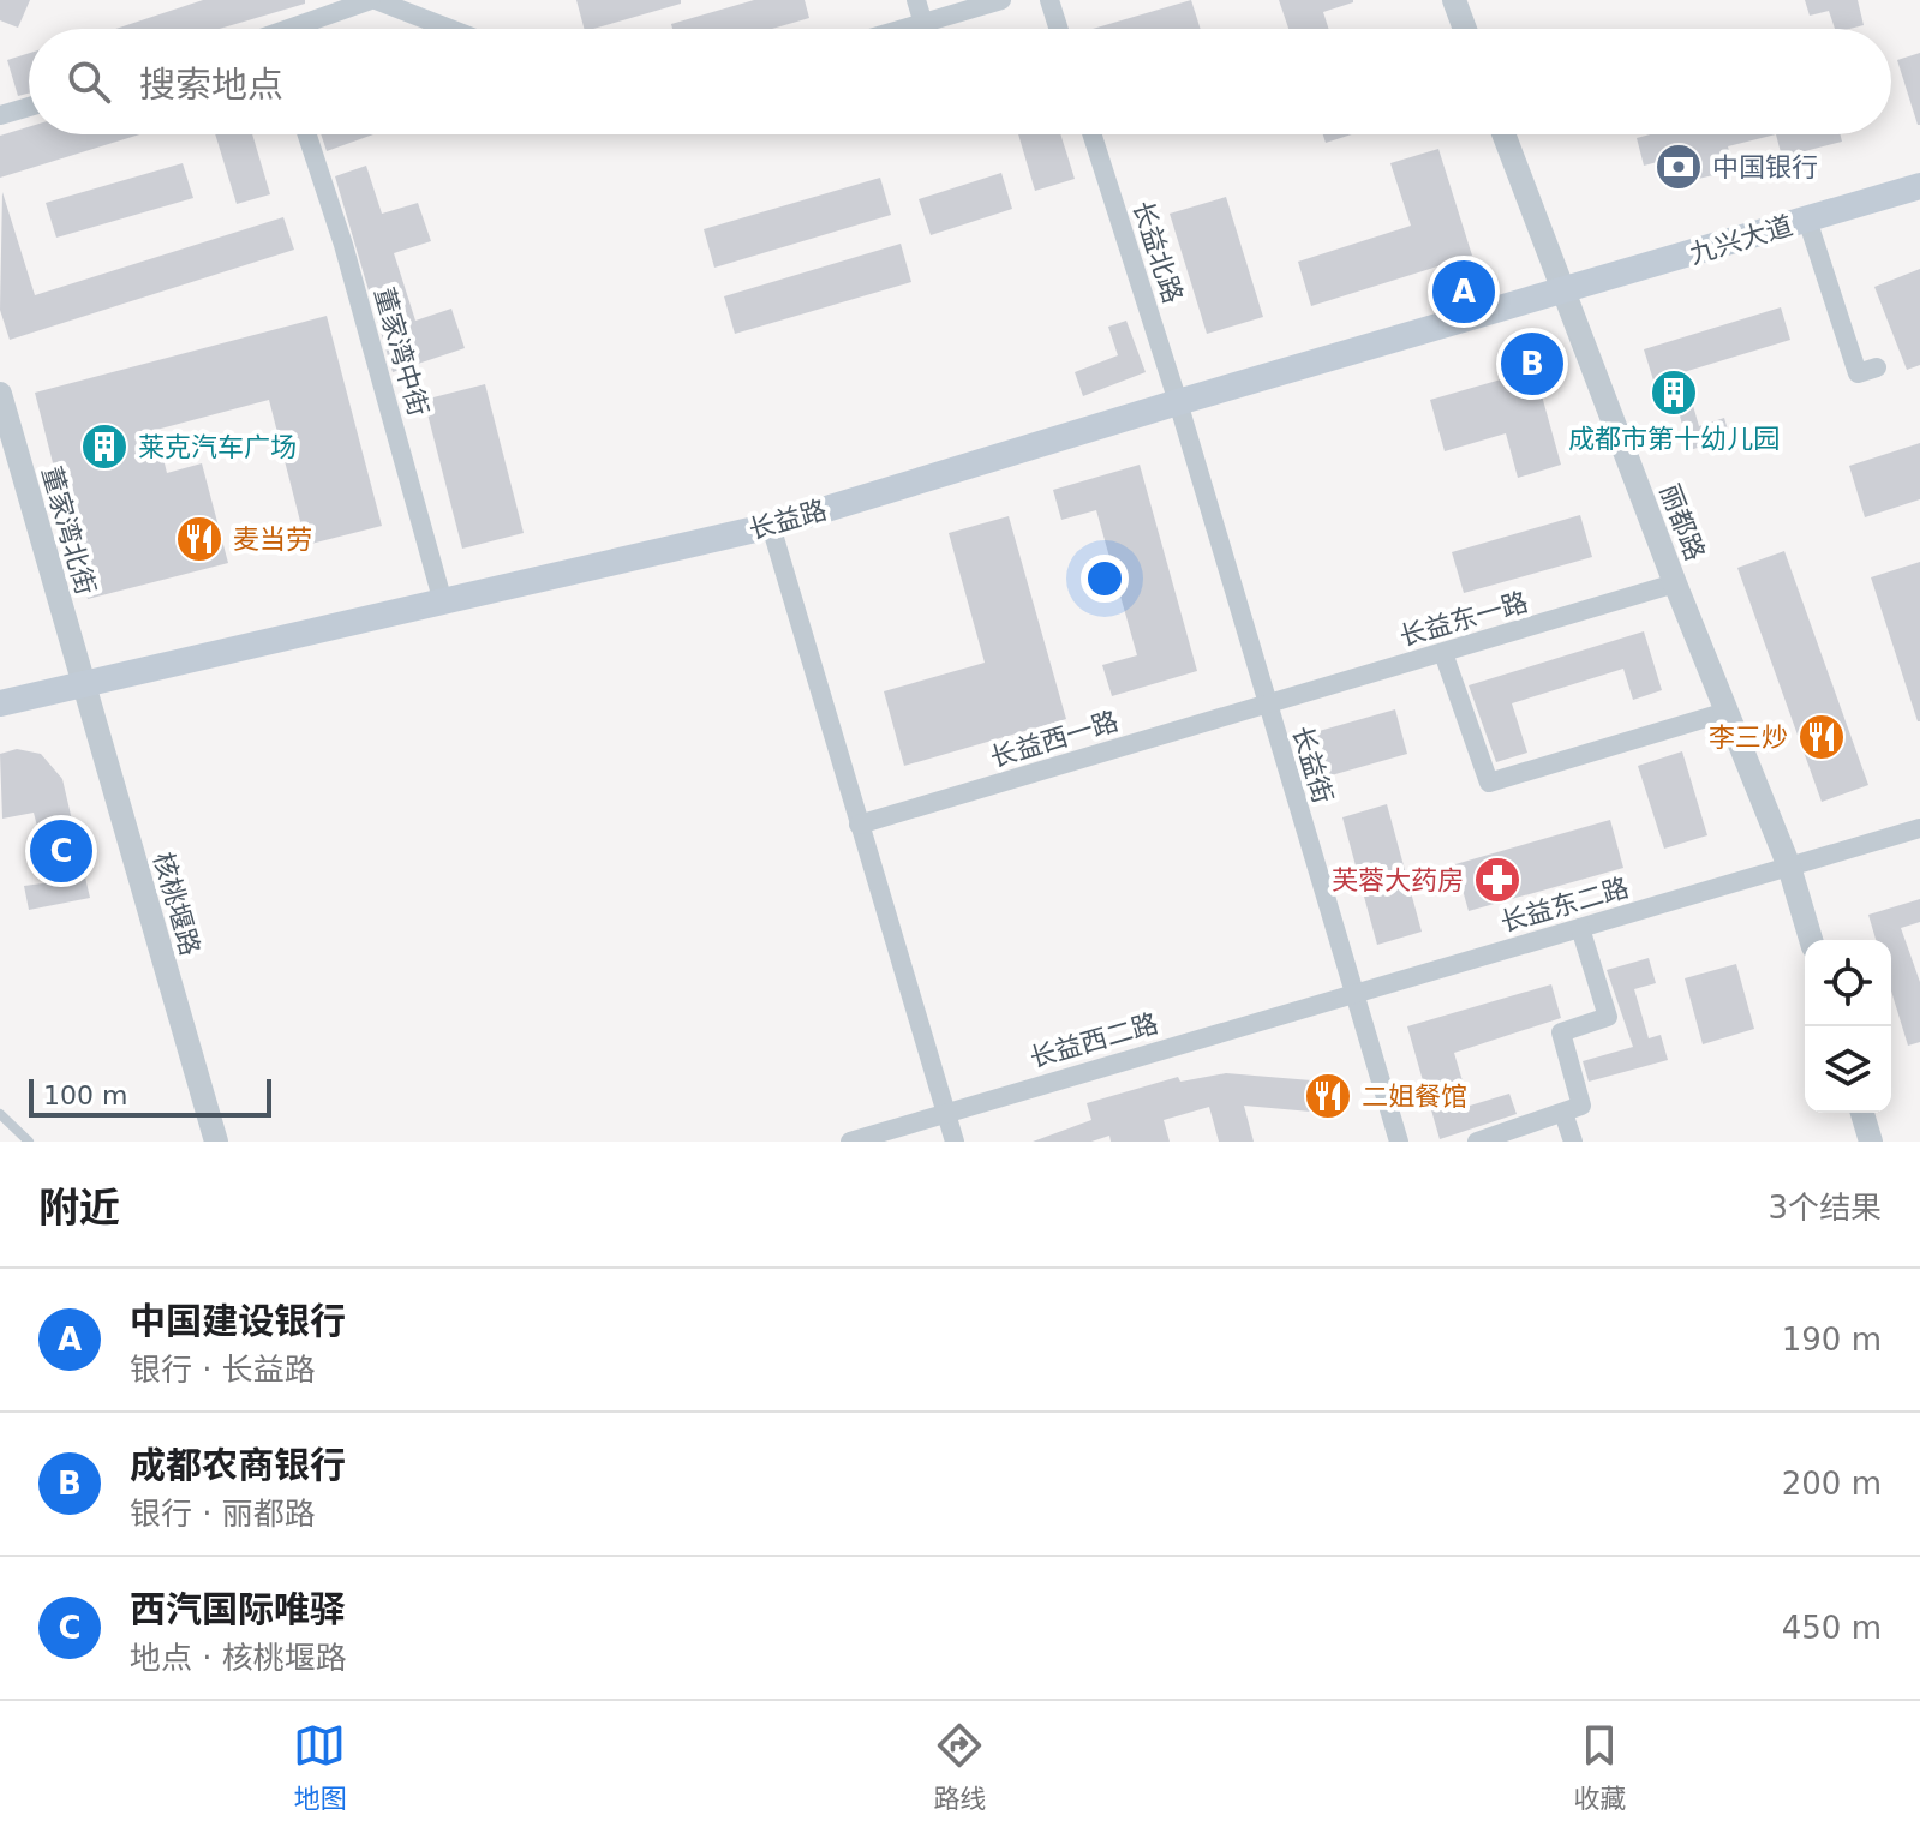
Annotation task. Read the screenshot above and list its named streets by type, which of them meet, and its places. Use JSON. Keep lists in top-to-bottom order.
{
  "streets": {
    "main road": ["九兴大道", "长益路"],
    "street": [
      "长益北路",
      "董家湾中街",
      "丽都路",
      "董家湾北街",
      "长益东一路",
      "长益西一路",
      "长益街",
      "核桃堰路",
      "长益东二路",
      "长益西二路"
    ]
  },
  "crossings": [
    ["九兴大道", "长益路"],
    ["九兴大道", "丽都路"],
    ["长益北路", "长益路"],
    ["长益北路", "长益街"],
    ["董家湾中街", "长益路"],
    ["长益路", "丽都路"],
    ["长益路", "董家湾北街"],
    ["长益路", "长益街"],
    ["长益路", "核桃堰路"],
    ["丽都路", "长益东一路"],
    ["丽都路", "长益东二路"],
    ["董家湾北街", "核桃堰路"],
    ["长益东一路", "长益西一路"],
    ["长益东一路", "长益街"],
    ["长益西一路", "长益街"],
    ["长益街", "长益东二路"],
    ["长益街", "长益西二路"],
    ["长益东二路", "长益西二路"]
  ],
  "places": {
    "bank": ["中国银行"],
    "building": ["成都市第十幼儿园", "莱克汽车广场"],
    "restaurant": ["麦当劳", "李三炒", "二姐餐馆"],
    "pharmacy": ["芙蓉大药房"]
  },
  "scale_bar": "100 m",
  "page": {
    "search": "搜索地点",
    "pins": ["A", "B", "C"],
    "scale": "100 m",
    "heading": ["附近", "3个结果"],
    "list": [
      {
        "mark": "A",
        "name": "中国建设银行",
        "note": "银行 · 长益路",
        "value": "190 m"
      },
      {
        "mark": "B",
        "name": "成都农商银行",
        "note": "银行 · 丽都路",
        "value": "200 m"
      },
      {
        "mark": "C",
        "name": "西汽国际唯驿",
        "note": "地点 · 核桃堰路",
        "value": "450 m"
      }
    ],
    "nav": ["地图", "路线", "收藏"]
  }
}
